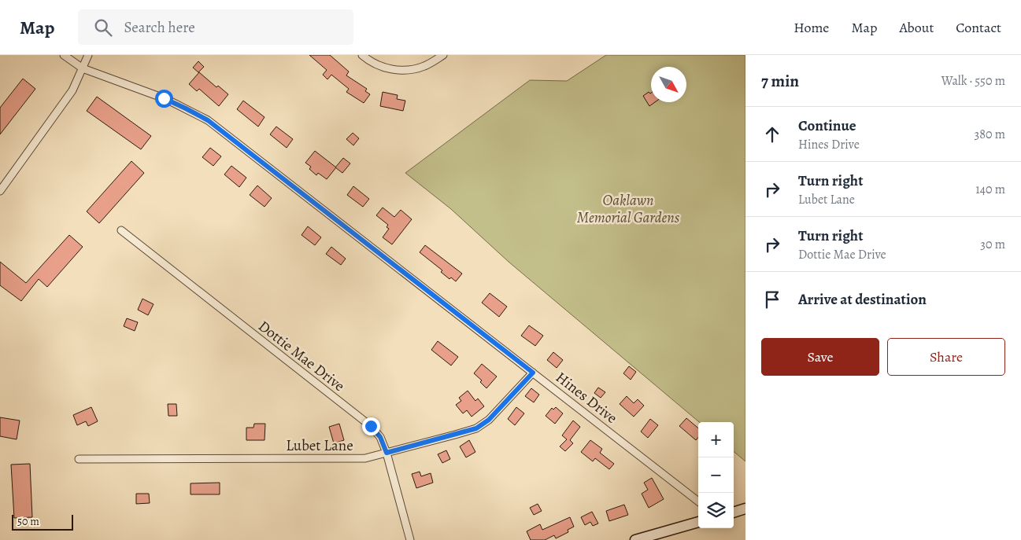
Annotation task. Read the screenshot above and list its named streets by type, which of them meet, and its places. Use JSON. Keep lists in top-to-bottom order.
{
  "streets": {
    "street": ["Dottie Mae Drive", "Hines Drive", "Lubet Lane"]
  },
  "crossings": [
    ["Dottie Mae Drive", "Lubet Lane"],
    ["Hines Drive", "Lubet Lane"]
  ],
  "parks": ["Oaklawn Memorial Gardens"],
  "scale_bar": "50 m",
  "north": "bottom right",
  "page": {
    "header": "Map",
    "search": "Search here",
    "nav": [
      "Home",
      "Map",
      "About",
      "Contact"
    ],
    "heading": ["7 min", "Walk · 550 m"],
    "list": [
      ["Continue", "Hines Drive", "380 m"],
      ["Turn right", "Lubet Lane", "140 m"],
      ["Turn right", "Dottie Mae Drive", "30 m"],
      "Arrive at destination"
    ],
    "buttons": ["Save", "Share"],
    "map_buttons": ["+", "−"],
    "scale": "50 m"
  }
}
